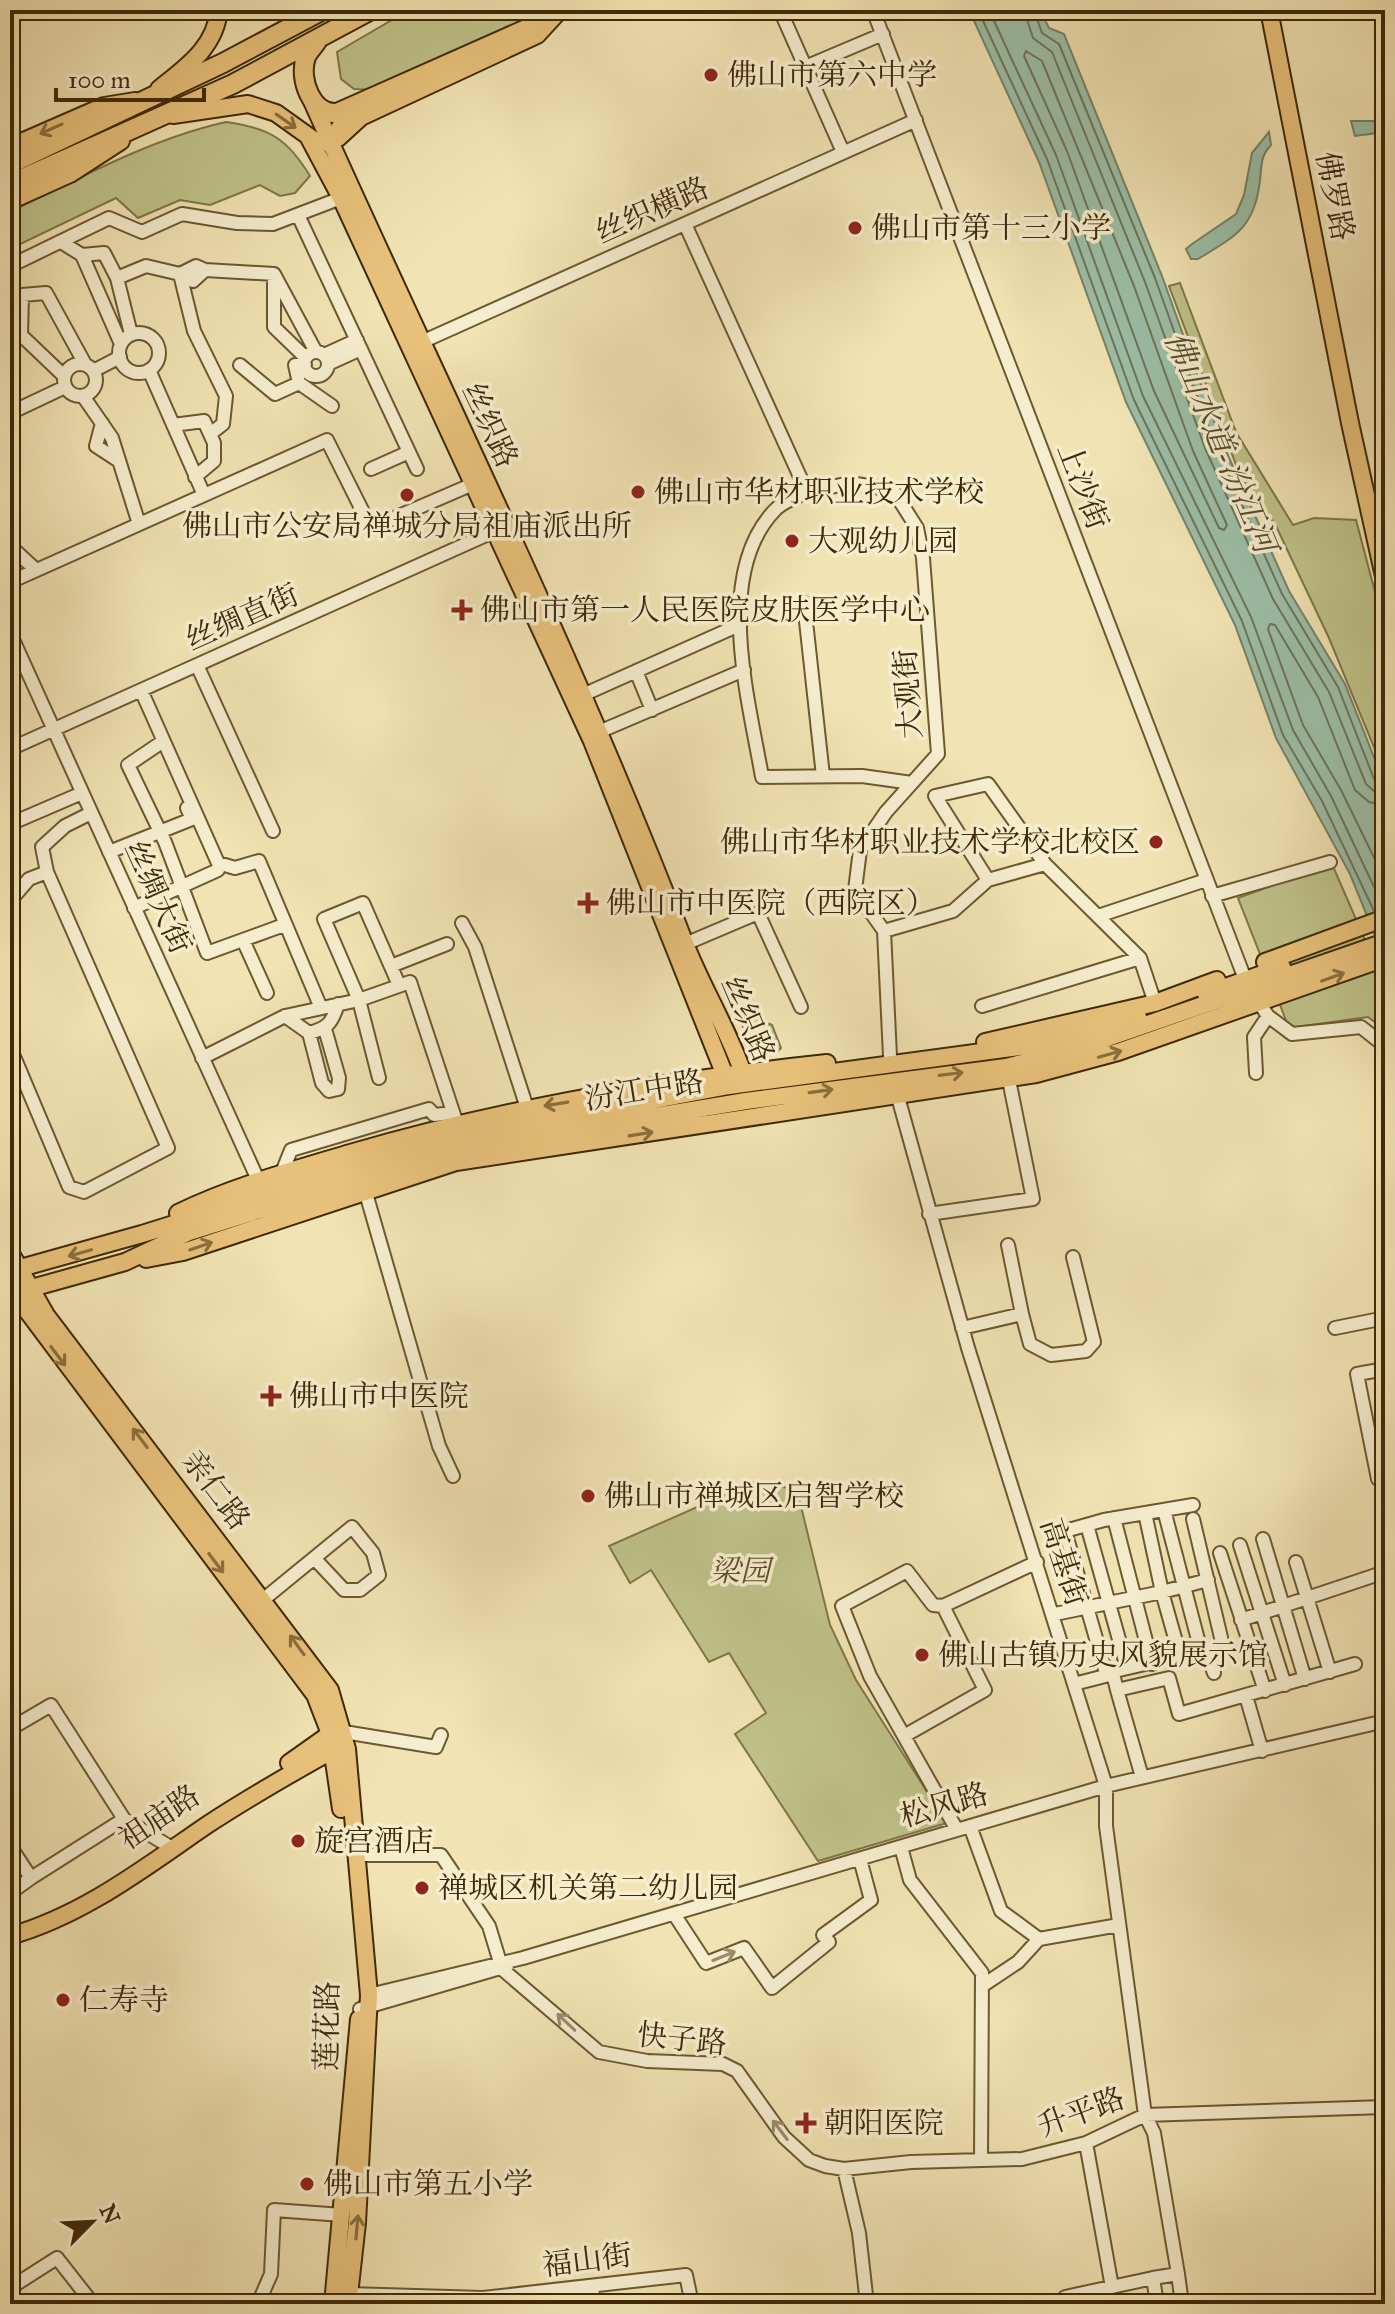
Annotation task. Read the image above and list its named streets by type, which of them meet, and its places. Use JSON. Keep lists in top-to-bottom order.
{
  "streets": {
    "main road": [
      "佛罗路",
      "丝织路",
      "汾江中路",
      "亲仁路",
      "祖庙路",
      "莲花路"
    ],
    "street": [
      "丝织横路",
      "上沙街",
      "丝绸直街",
      "大观街",
      "丝绸大街",
      "高基街",
      "松风路",
      "快子路",
      "升平路",
      "福山街"
    ]
  },
  "crossings": [
    ["丝织横路", "丝织路"],
    ["丝织横路", "上沙街"],
    ["丝织路", "丝绸直街"],
    ["丝织路", "汾江中路"],
    ["上沙街", "汾江中路"],
    ["丝绸直街", "丝绸大街"],
    ["汾江中路", "亲仁路"],
    ["汾江中路", "高基街"],
    ["亲仁路", "祖庙路"],
    ["亲仁路", "莲花路"],
    ["高基街", "松风路"],
    ["高基街", "升平路"],
    ["松风路", "快子路"],
    ["祖庙路", "莲花路"],
    ["莲花路", "福山街"],
    ["快子路", "升平路"]
  ],
  "one_way": ["快子路"],
  "water": ["佛山水道-汾江河"],
  "parks": ["梁园"],
  "places": {
    "other": [
      "佛山市第六中学",
      "佛山市第十三小学",
      "佛山市华材职业技术学校",
      "佛山市公安局禅城分局祖庙派出所",
      "大观幼儿园",
      "佛山市华材职业技术学校北校区",
      "佛山市禅城区启智学校",
      "佛山古镇历史风貌展示馆",
      "旋宫酒店",
      "禅城区机关第二幼儿园",
      "仁寿寺",
      "佛山市第五小学"
    ],
    "health": [
      "佛山市第一人民医院皮肤医学中心",
      "佛山市中医院（西院区）",
      "佛山市中医院",
      "朝阳医院"
    ]
  },
  "scale_bar": "100 m",
  "north": "top right"
}
